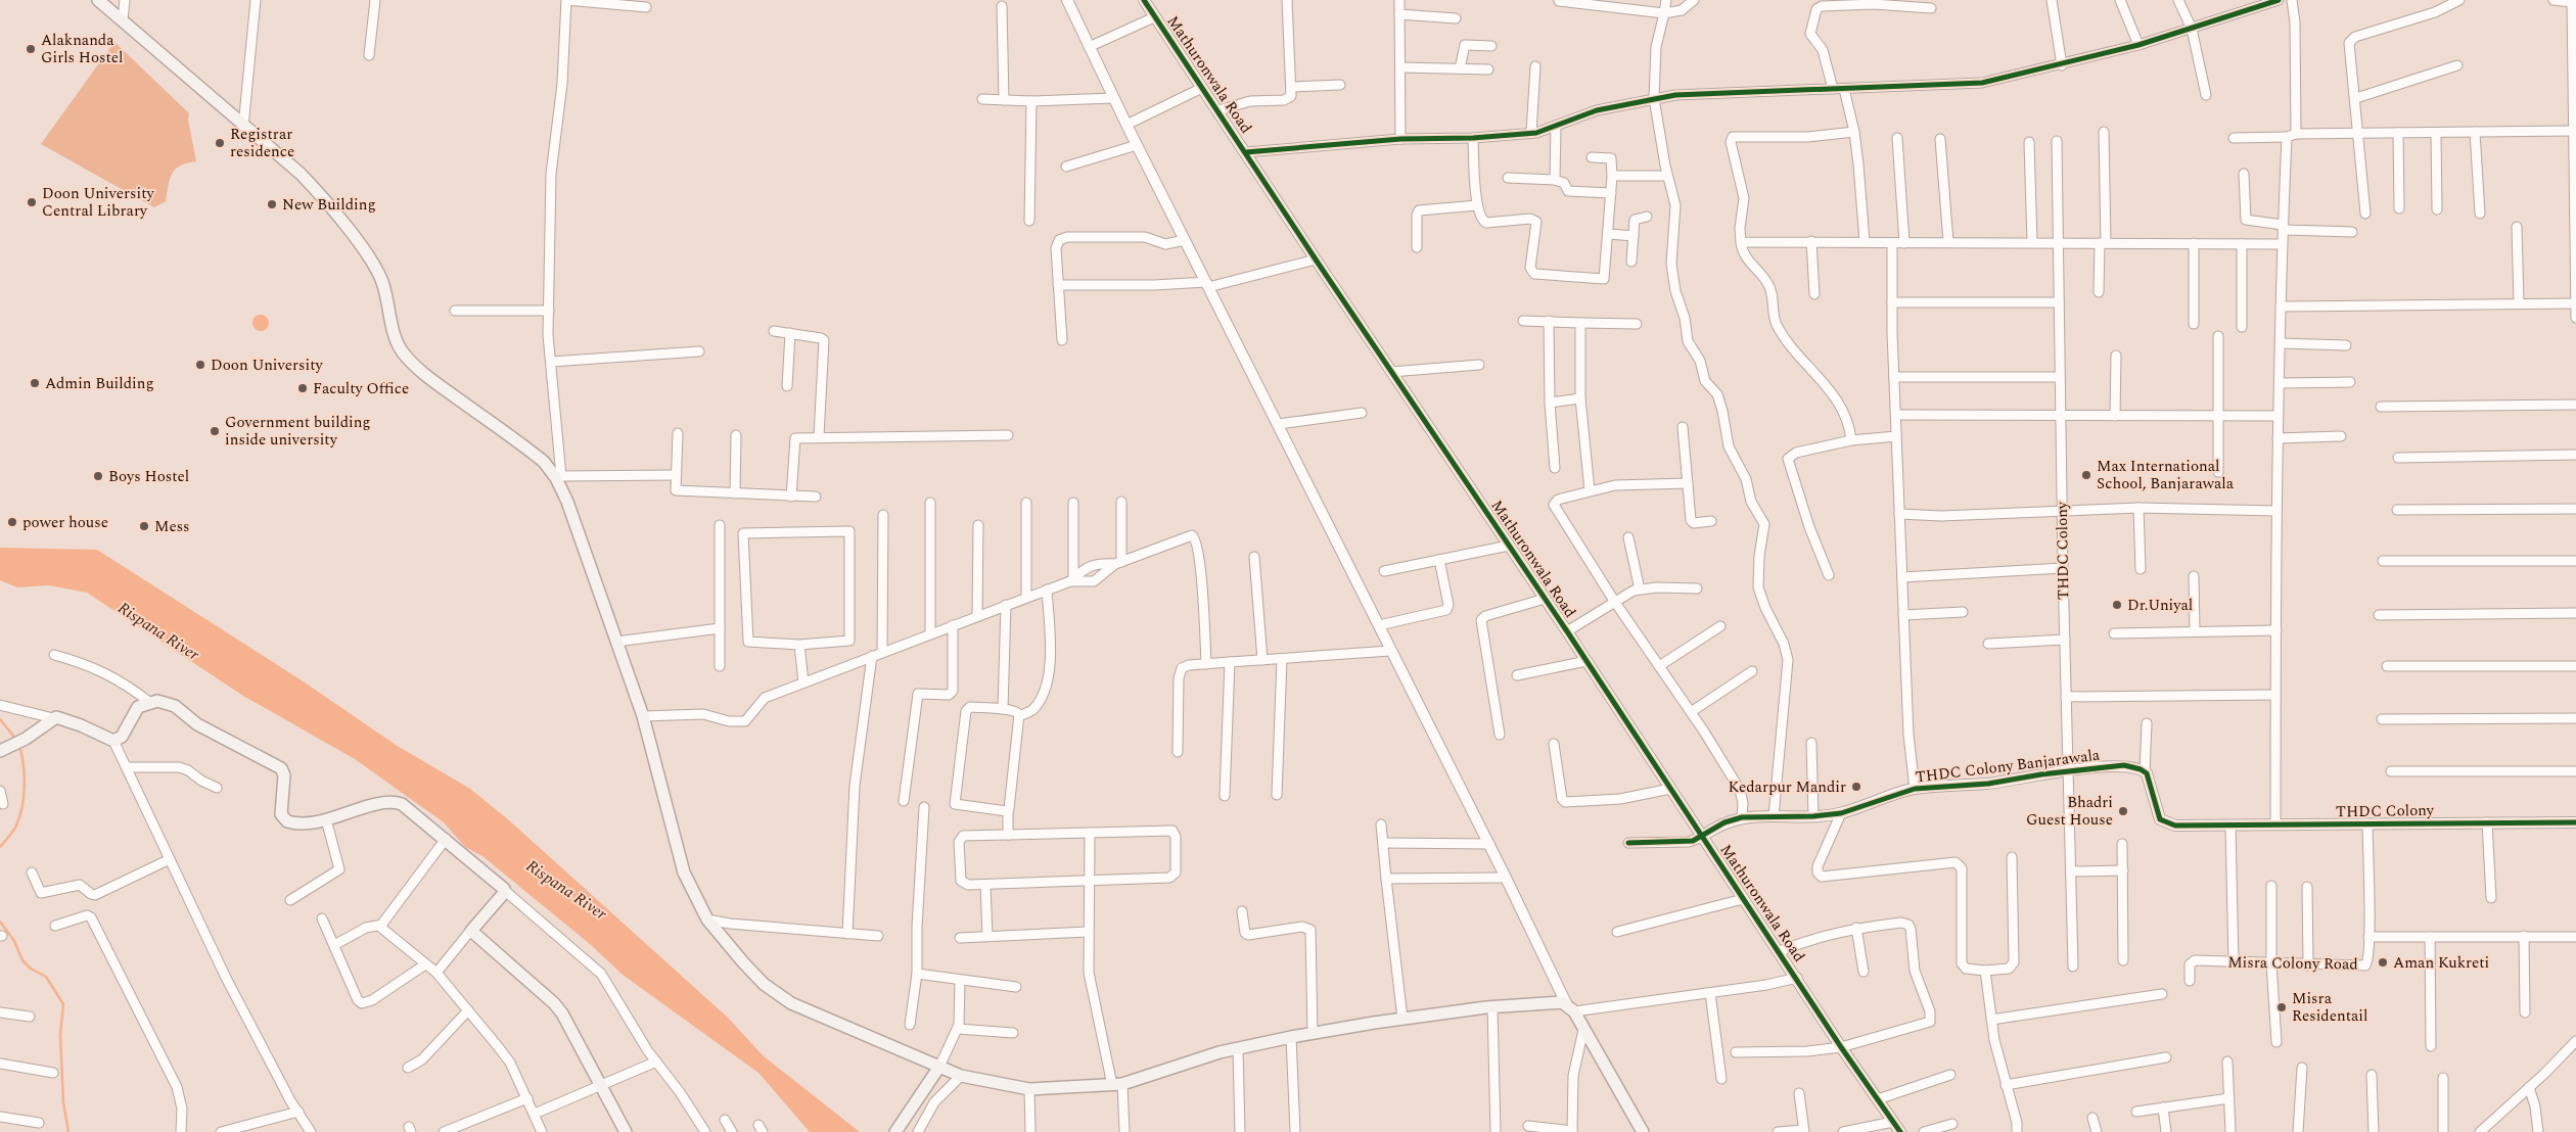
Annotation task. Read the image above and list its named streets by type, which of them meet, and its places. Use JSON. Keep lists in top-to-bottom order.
{
  "streets": {
    "street": [
      "Mathuronwala Road",
      "THDC Colony",
      "THDC Colony Banjarawala",
      "Misra Colony Road"
    ]
  },
  "crossings": [
    ["Mathuronwala Road", "THDC Colony Banjarawala"],
    ["THDC Colony", "THDC Colony Banjarawala"],
    ["THDC Colony", "Misra Colony Road"]
  ],
  "water": ["Rispana River"],
  "places": [
    "Alaknanda Girls Hostel",
    "Registrar residence",
    "Doon University Central Library",
    "New Building",
    "Doon University",
    "Admin Building",
    "Faculty Office",
    "Government building inside university",
    "Max International School, Banjarawala",
    "Boys Hostel",
    "power house",
    "Mess",
    "Dr.Uniyal",
    "Kedarpur Mandir",
    "Bhadri Guest House",
    "Aman Kukreti",
    "Misra Residentail"
  ]
}
